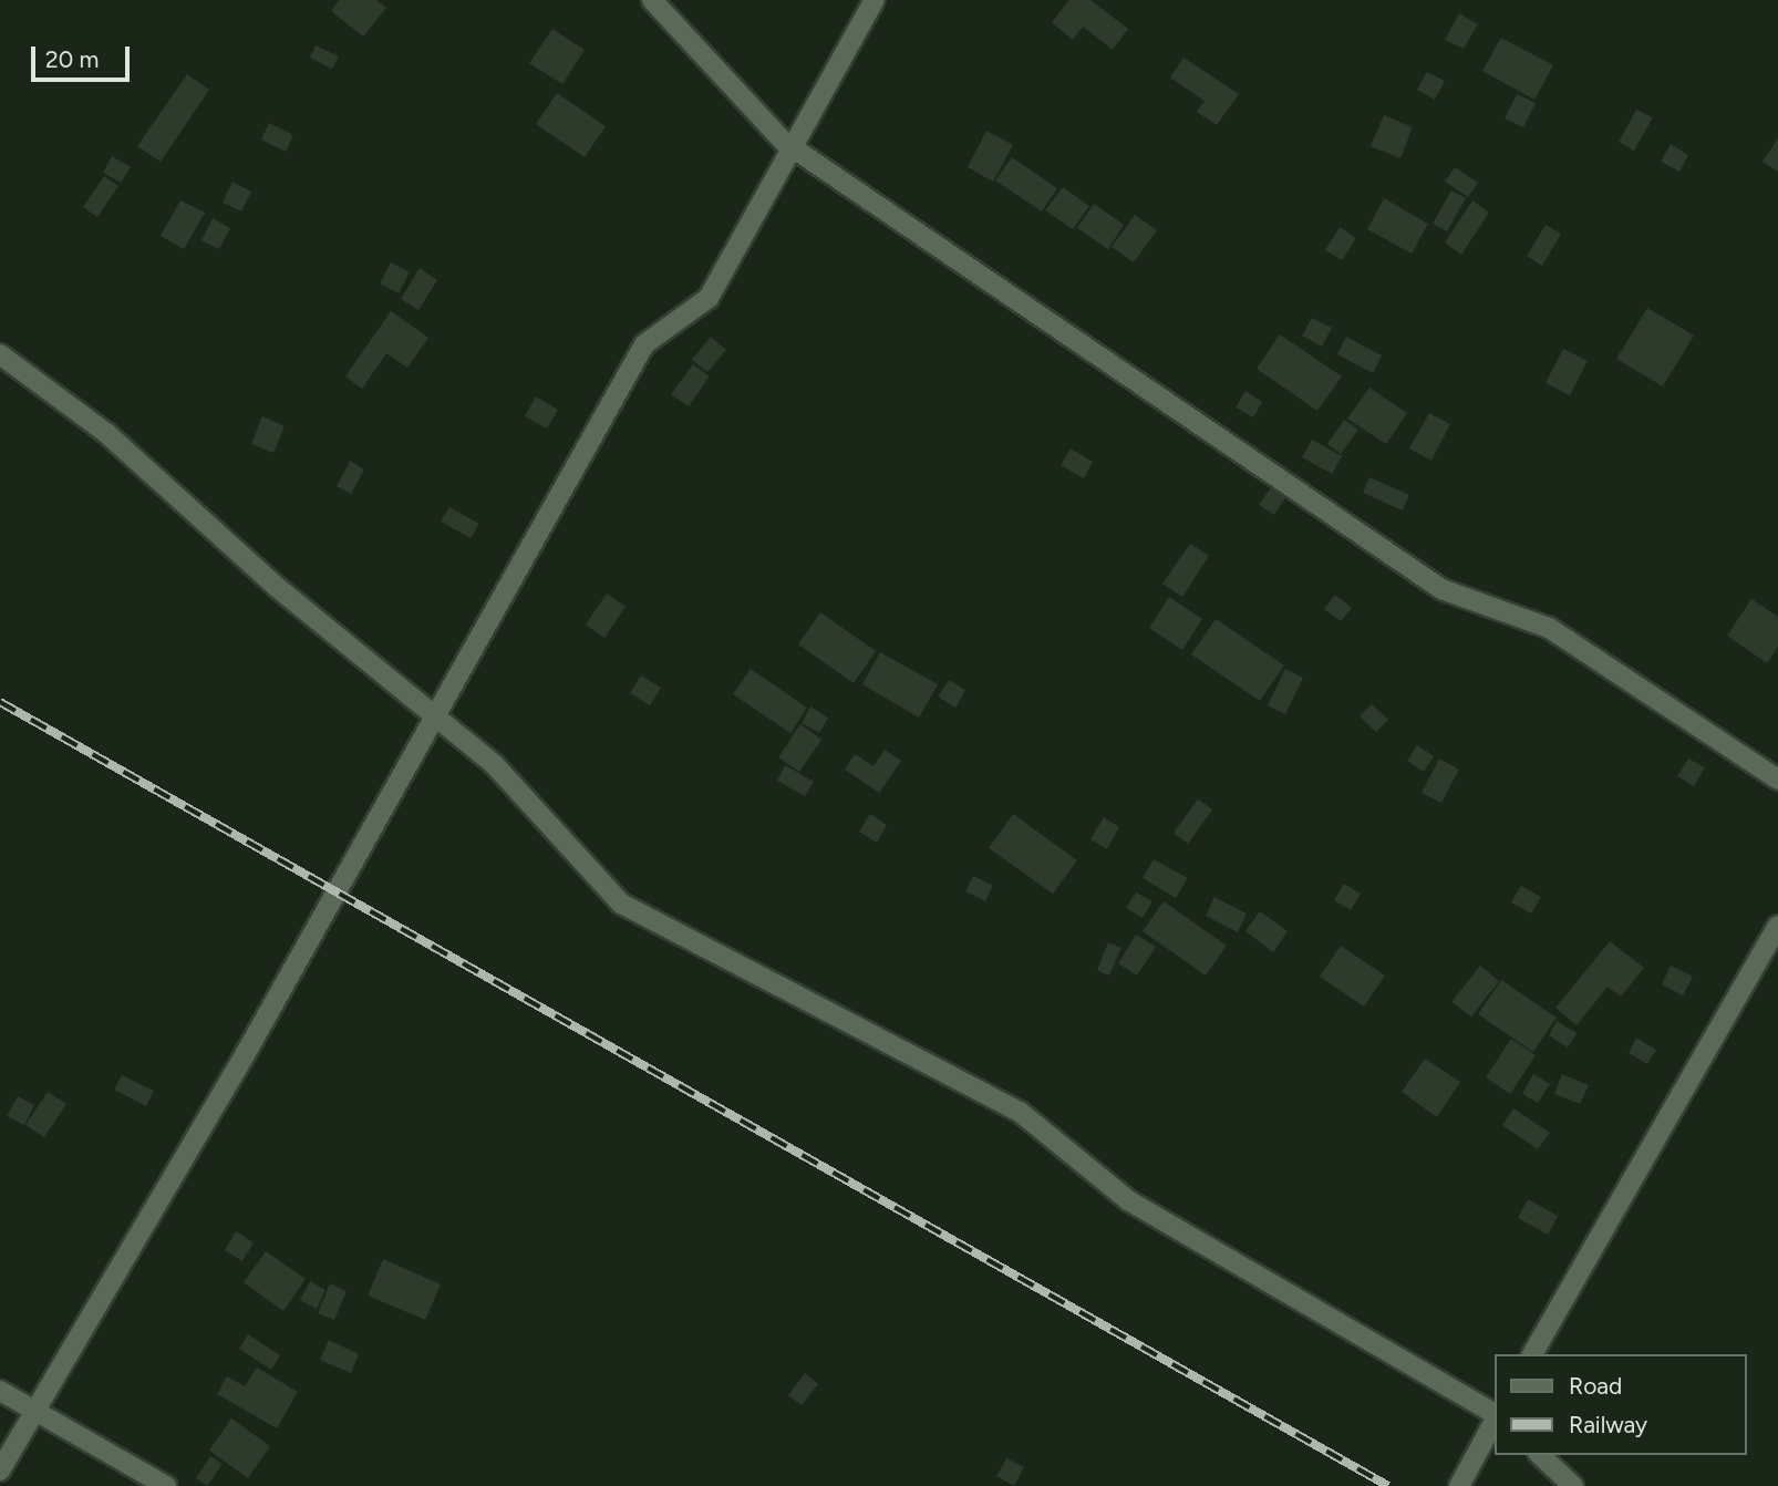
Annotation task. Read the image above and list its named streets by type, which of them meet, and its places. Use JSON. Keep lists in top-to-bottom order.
{
  "legend": ["Road", "Railway"],
  "scale_bar": "20 m"
}
